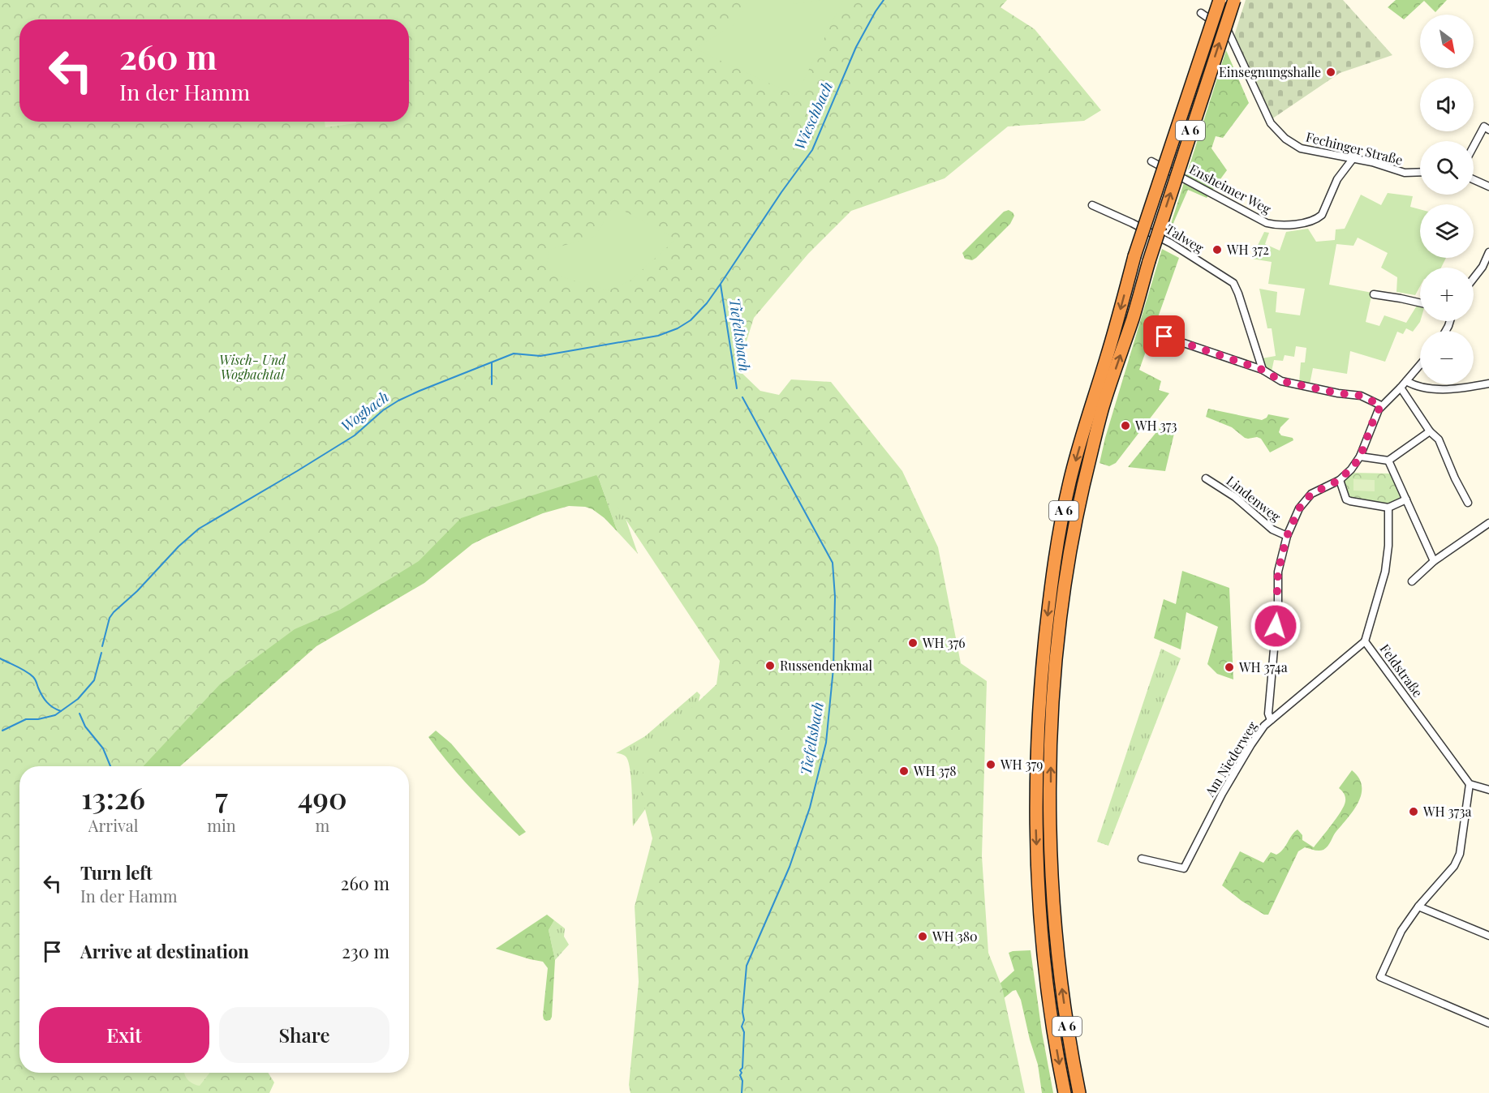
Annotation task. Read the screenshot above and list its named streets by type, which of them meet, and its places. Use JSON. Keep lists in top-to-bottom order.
{
  "streets": {
    "highway": ["A 6"],
    "street": [
      "Fechinger Straße",
      "Ensheimer Weg",
      "Talweg",
      "Lindenweg",
      "Feldstraße",
      "Am Niederweg"
    ]
  },
  "crossings": [
    ["Fechinger Straße", "Ensheimer Weg"],
    ["Feldstraße", "Am Niederweg"]
  ],
  "water": ["Wieschbach", "Tiefeltsbach", "Wogbach"],
  "parks": ["Wisch- Und Wogbachtal"],
  "places": [
    "Einsegnungshalle",
    "WH 372",
    "WH 373",
    "WH 376",
    "Russendenkmal",
    "WH 374a",
    "WH 379",
    "WH 378",
    "WH 373a",
    "WH 380"
  ],
  "north": "bottom right",
  "page": {
    "map_buttons": ["+", "−"],
    "turn": ["260 m", "In der Hamm"],
    "eta": [
      "13:26",
      "Arrival",
      "7",
      "min",
      "490",
      "m"
    ],
    "list": [
      {
        "name": "Turn left",
        "note": "In der Hamm",
        "value": "260 m"
      },
      {
        "name": "Arrive at destination",
        "value": "230 m"
      }
    ],
    "buttons": ["Exit", "Share"]
  }
}
